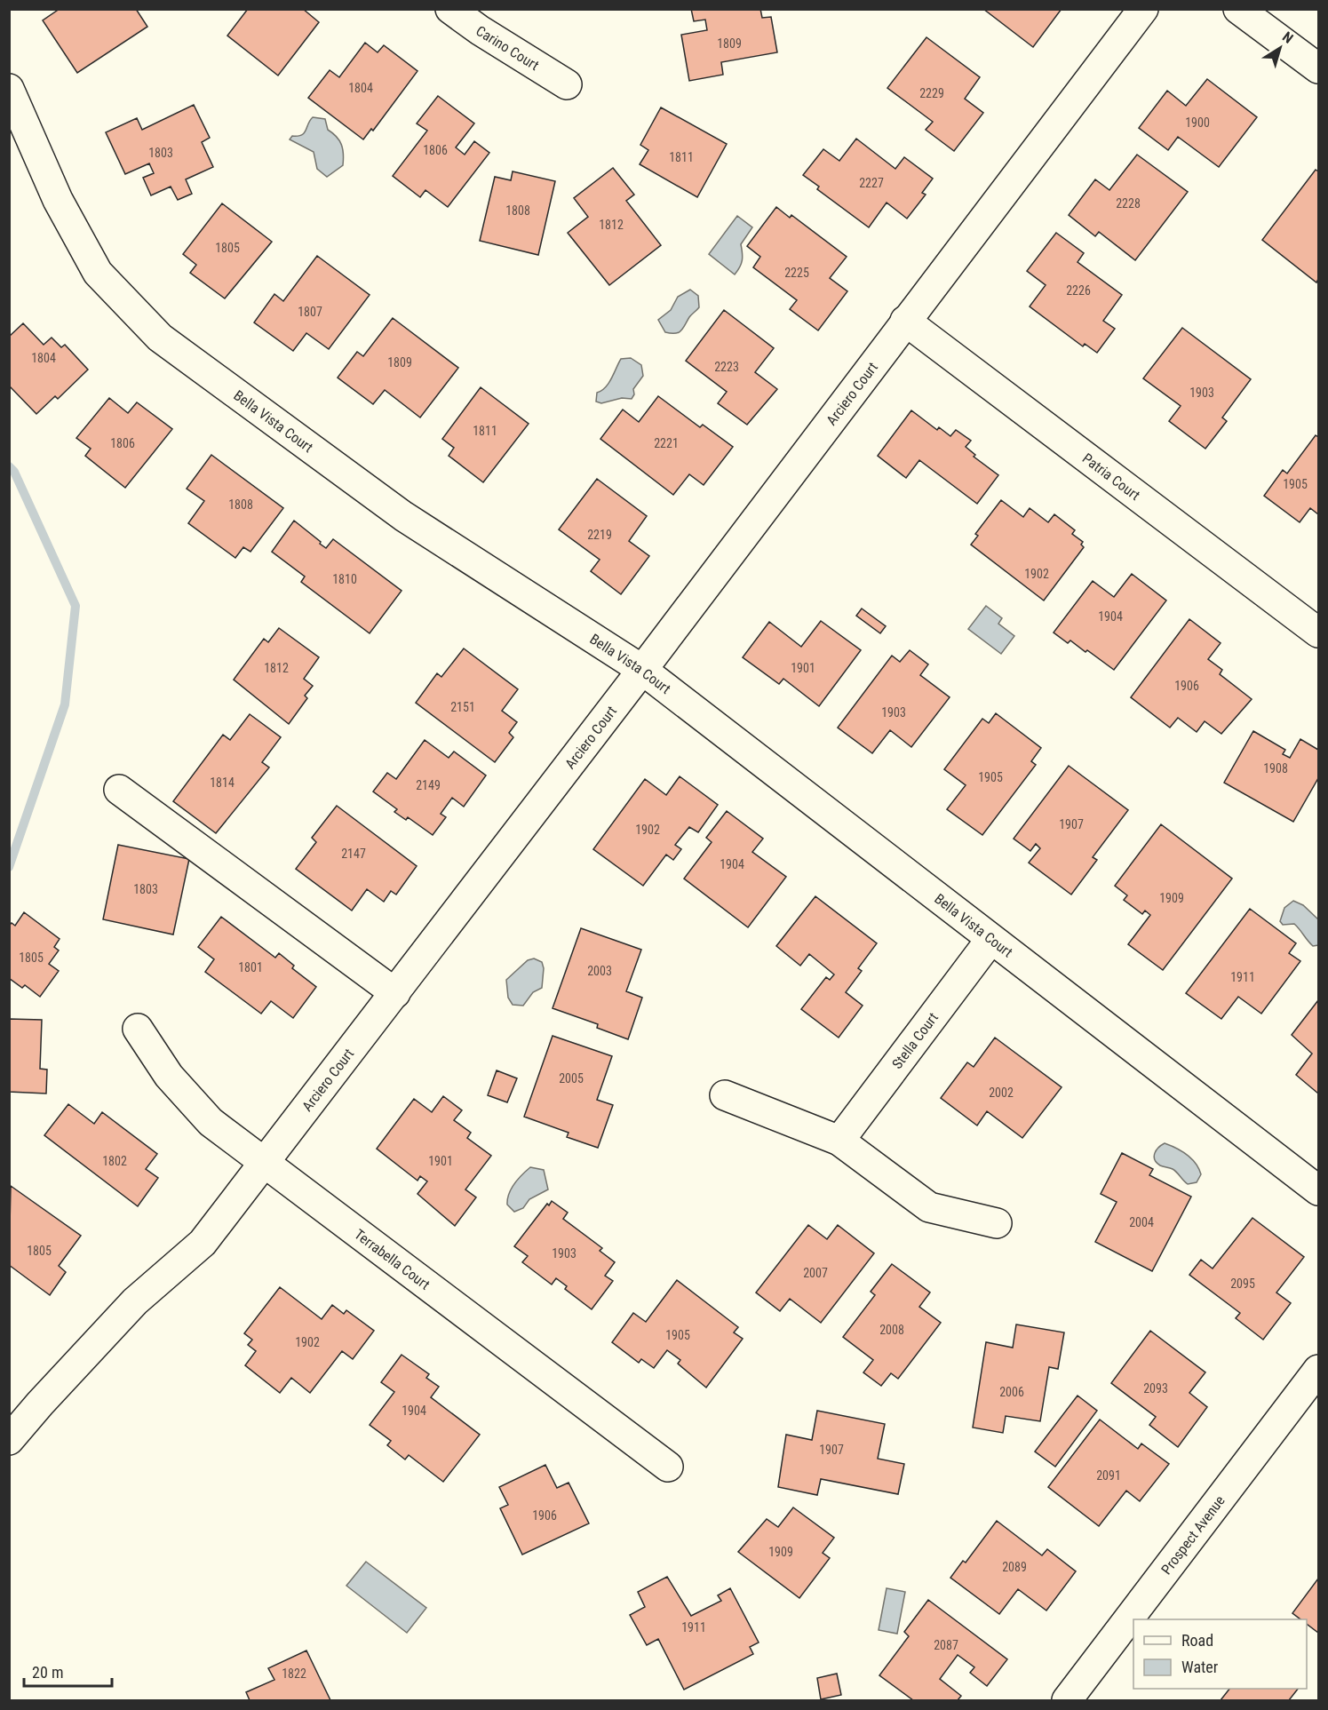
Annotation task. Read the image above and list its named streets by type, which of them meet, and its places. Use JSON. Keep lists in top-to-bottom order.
{
  "streets": {
    "street": [
      "Carino Court",
      "Arciero Court",
      "Bella Vista Court",
      "Patria Court",
      "Stella Court",
      "Terrabella Court",
      "Prospect Avenue"
    ]
  },
  "crossings": [
    ["Arciero Court", "Bella Vista Court"],
    ["Arciero Court", "Patria Court"],
    ["Arciero Court", "Terrabella Court"],
    ["Bella Vista Court", "Stella Court"]
  ],
  "house_numbers": [
    "1809",
    "1804",
    "2229",
    "1900",
    "1806",
    "1803",
    "1811",
    "2227",
    "2228",
    "1808",
    "1812",
    "1805",
    "2225",
    "2226",
    "1807",
    "1804",
    "1809",
    "2223",
    "1903",
    "1811",
    "1806",
    "2221",
    "1905",
    "1808",
    "2219",
    "1902",
    "1810",
    "1904",
    "1812",
    "1901",
    "1906",
    "2151",
    "1903",
    "1908",
    "1905",
    "1814",
    "2149",
    "1907",
    "1902",
    "2147",
    "1904",
    "1803",
    "1909",
    "1805",
    "1801",
    "2003",
    "1911",
    "2005",
    "2002",
    "1802",
    "1901",
    "2004",
    "1805",
    "1903",
    "2007",
    "2095",
    "2008",
    "1905",
    "1902",
    "2093",
    "2006",
    "1904",
    "1907",
    "2091",
    "1906",
    "1909",
    "2089",
    "1911",
    "2087",
    "1822"
  ],
  "legend": ["Road", "Water"],
  "scale_bar": "20 m",
  "north": "top right"
}
